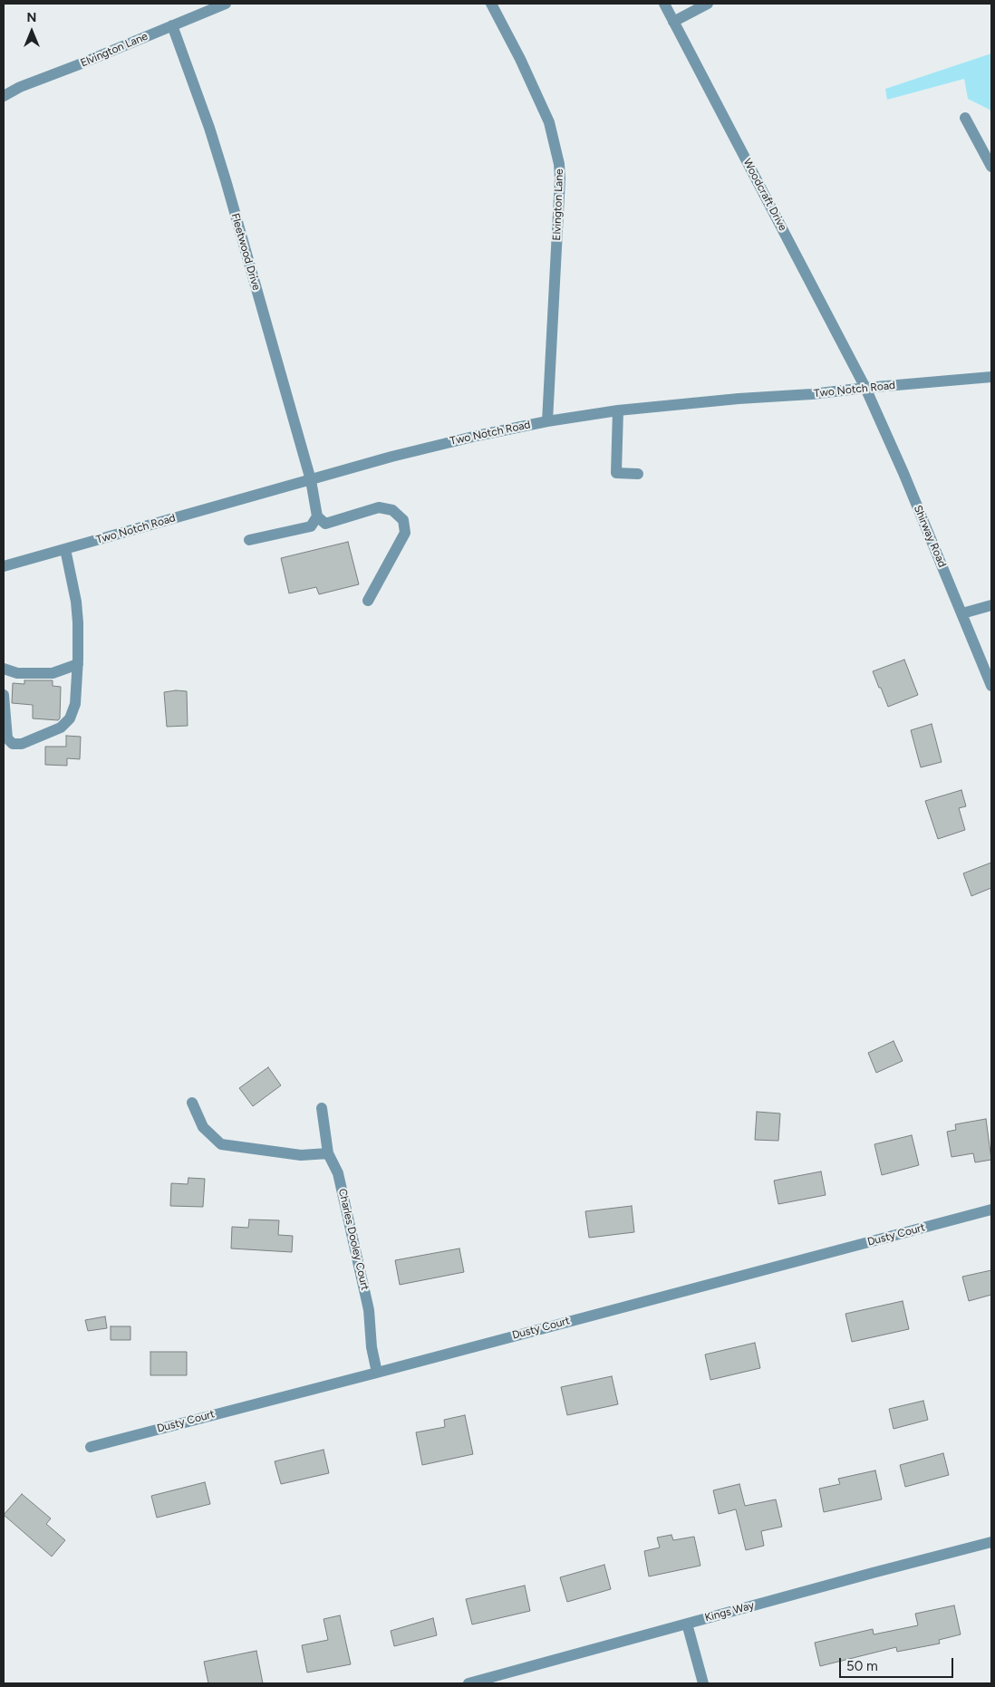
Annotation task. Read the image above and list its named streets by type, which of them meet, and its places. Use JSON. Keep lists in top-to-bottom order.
{
  "streets": {
    "street": [
      "Elvington Lane",
      "Woodcraft Drive",
      "Fleetwood Drive",
      "Two Notch Road",
      "Shirway Road",
      "Dusty Court",
      "Charles Dooley Court",
      "Kings Way"
    ]
  },
  "crossings": [
    ["Elvington Lane", "Fleetwood Drive"],
    ["Elvington Lane", "Two Notch Road"],
    ["Woodcraft Drive", "Two Notch Road"],
    ["Woodcraft Drive", "Shirway Road"],
    ["Fleetwood Drive", "Two Notch Road"],
    ["Two Notch Road", "Shirway Road"],
    ["Dusty Court", "Charles Dooley Court"]
  ],
  "scale_bar": "50 m",
  "north": "top"
}
